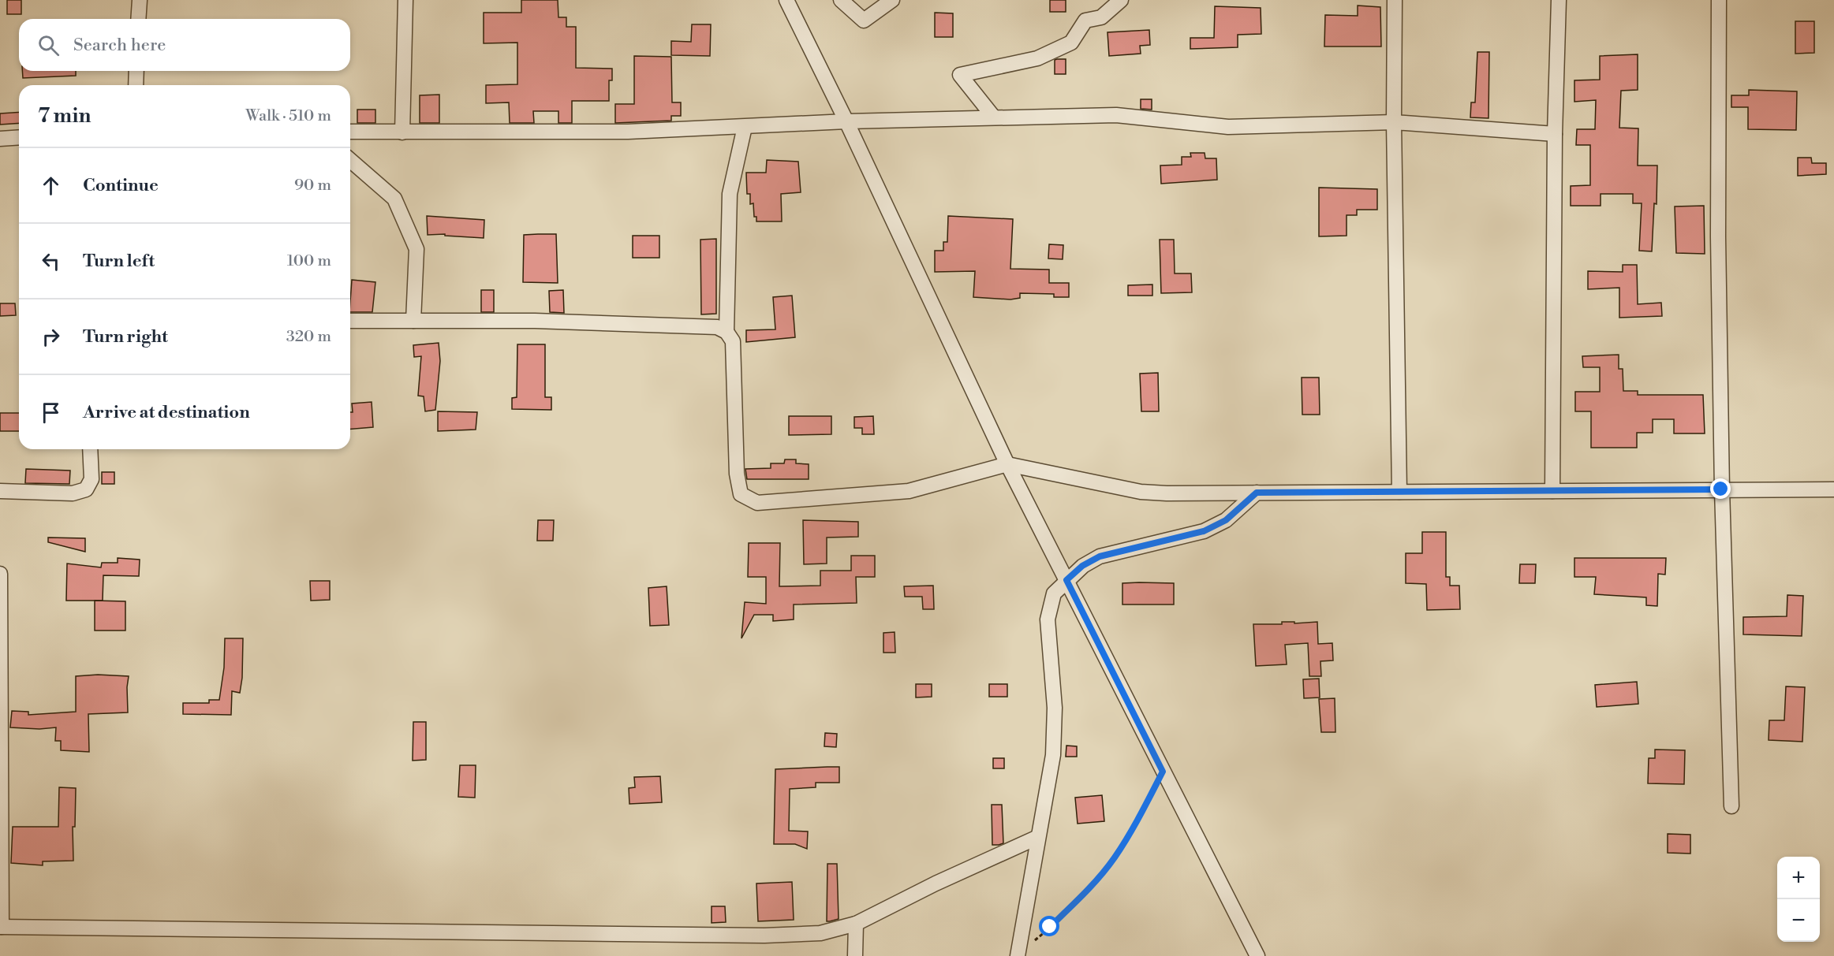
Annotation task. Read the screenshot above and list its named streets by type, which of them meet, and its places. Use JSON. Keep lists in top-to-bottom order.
{
  "page": {
    "search": "Search here",
    "heading": ["7 min", "Walk · 510 m"],
    "list": [
      ["Continue", "90 m"],
      ["Turn left", "100 m"],
      ["Turn right", "320 m"],
      "Arrive at destination"
    ],
    "map_buttons": ["+", "−"]
  }
}
